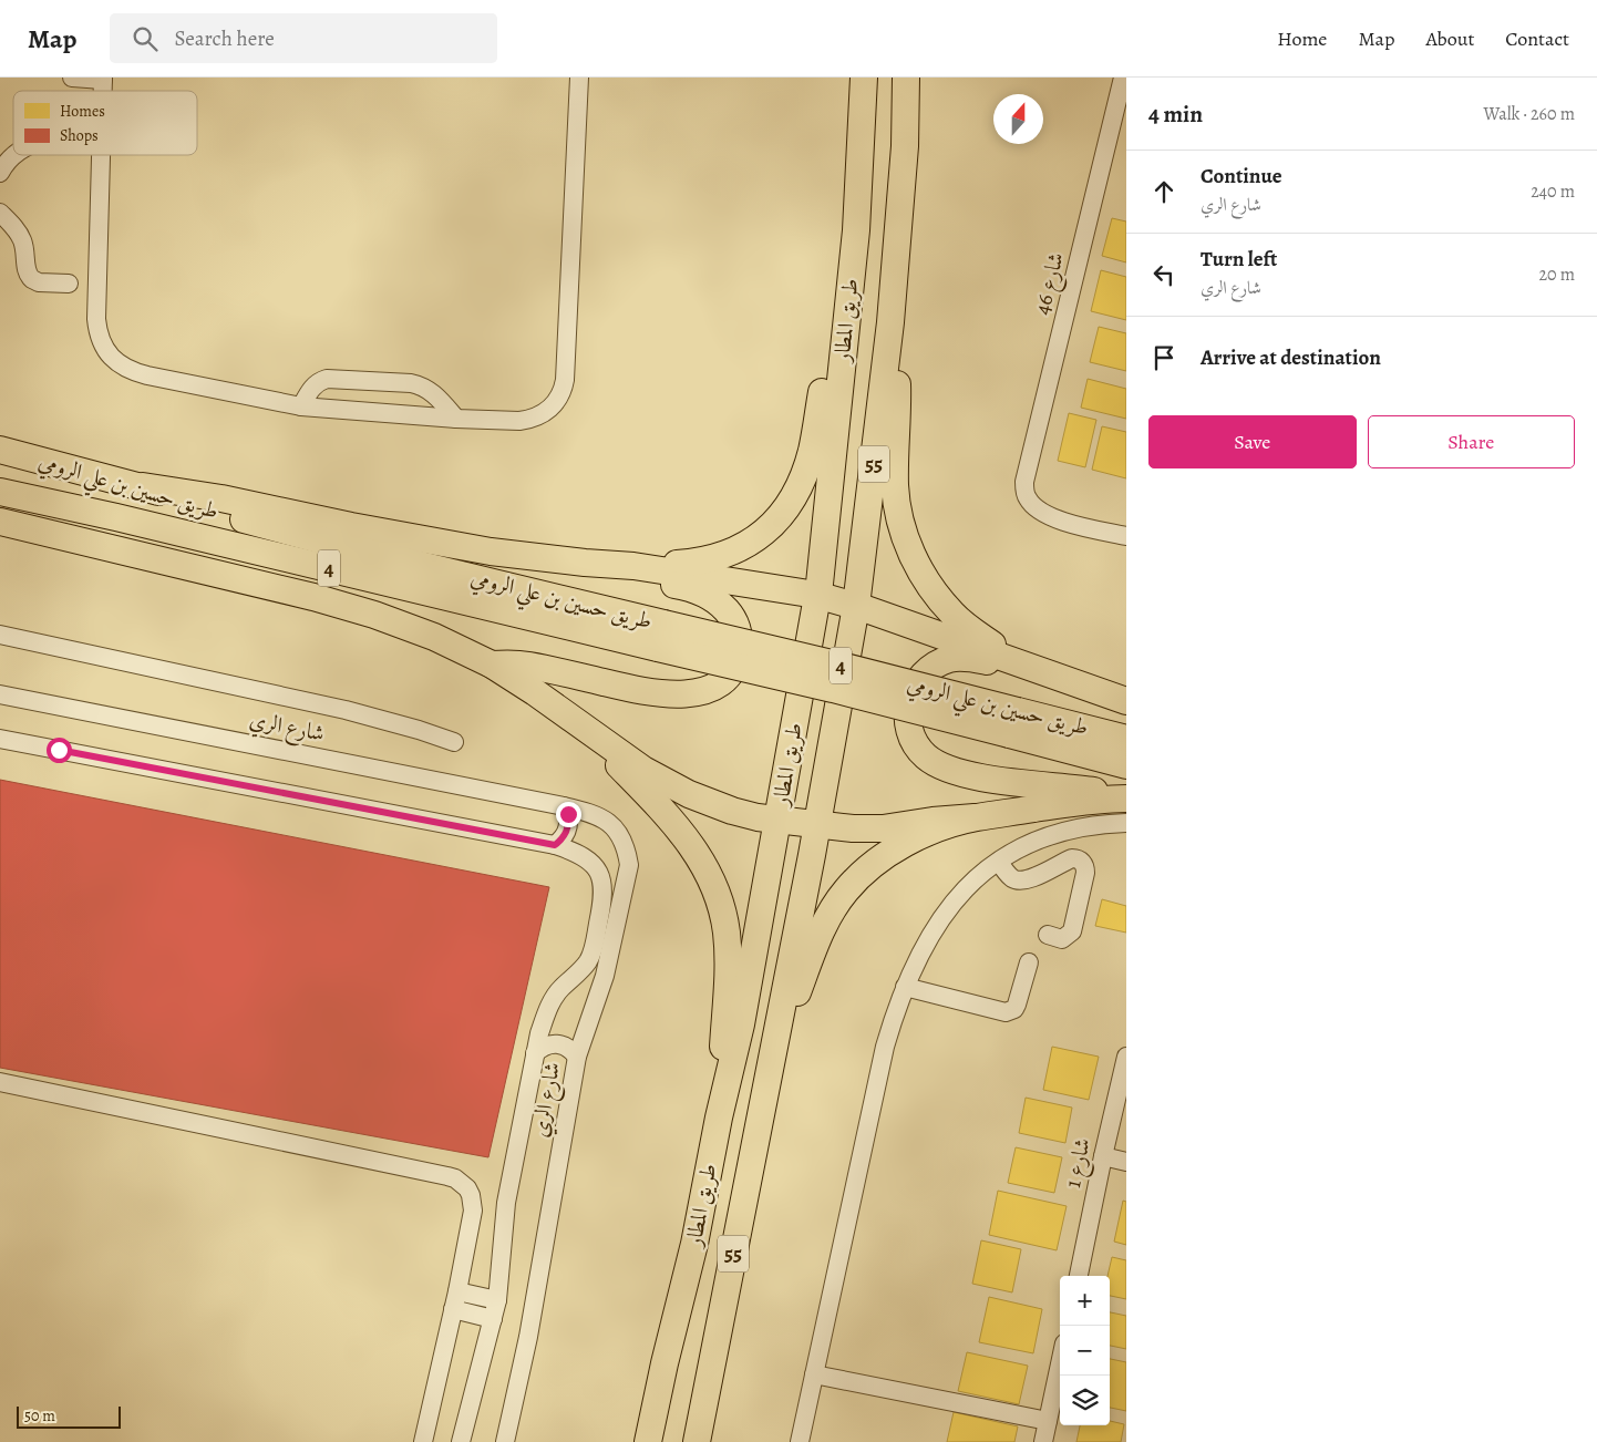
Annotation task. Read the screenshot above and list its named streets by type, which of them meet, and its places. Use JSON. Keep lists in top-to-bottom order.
{
  "streets": {
    "highway": [
      "طريق المطار",
      "55",
      "طريق حسين بن علي الرومي",
      "4"
    ],
    "street": ["شارع 46", "شارع الري", "شارع 1"]
  },
  "legend": ["Homes", "Shops"],
  "scale_bar": "50 m",
  "north": "top",
  "page": {
    "header": "Map",
    "search": "Search here",
    "nav": [
      "Home",
      "Map",
      "About",
      "Contact"
    ],
    "heading": ["4 min", "Walk · 260 m"],
    "list": [
      ["Continue", "شارع الري", "240 m"],
      ["Turn left", "شارع الري", "20 m"],
      "Arrive at destination"
    ],
    "buttons": ["Save", "Share"],
    "map_buttons": ["+", "−"],
    "scale": "50 m"
  }
}
